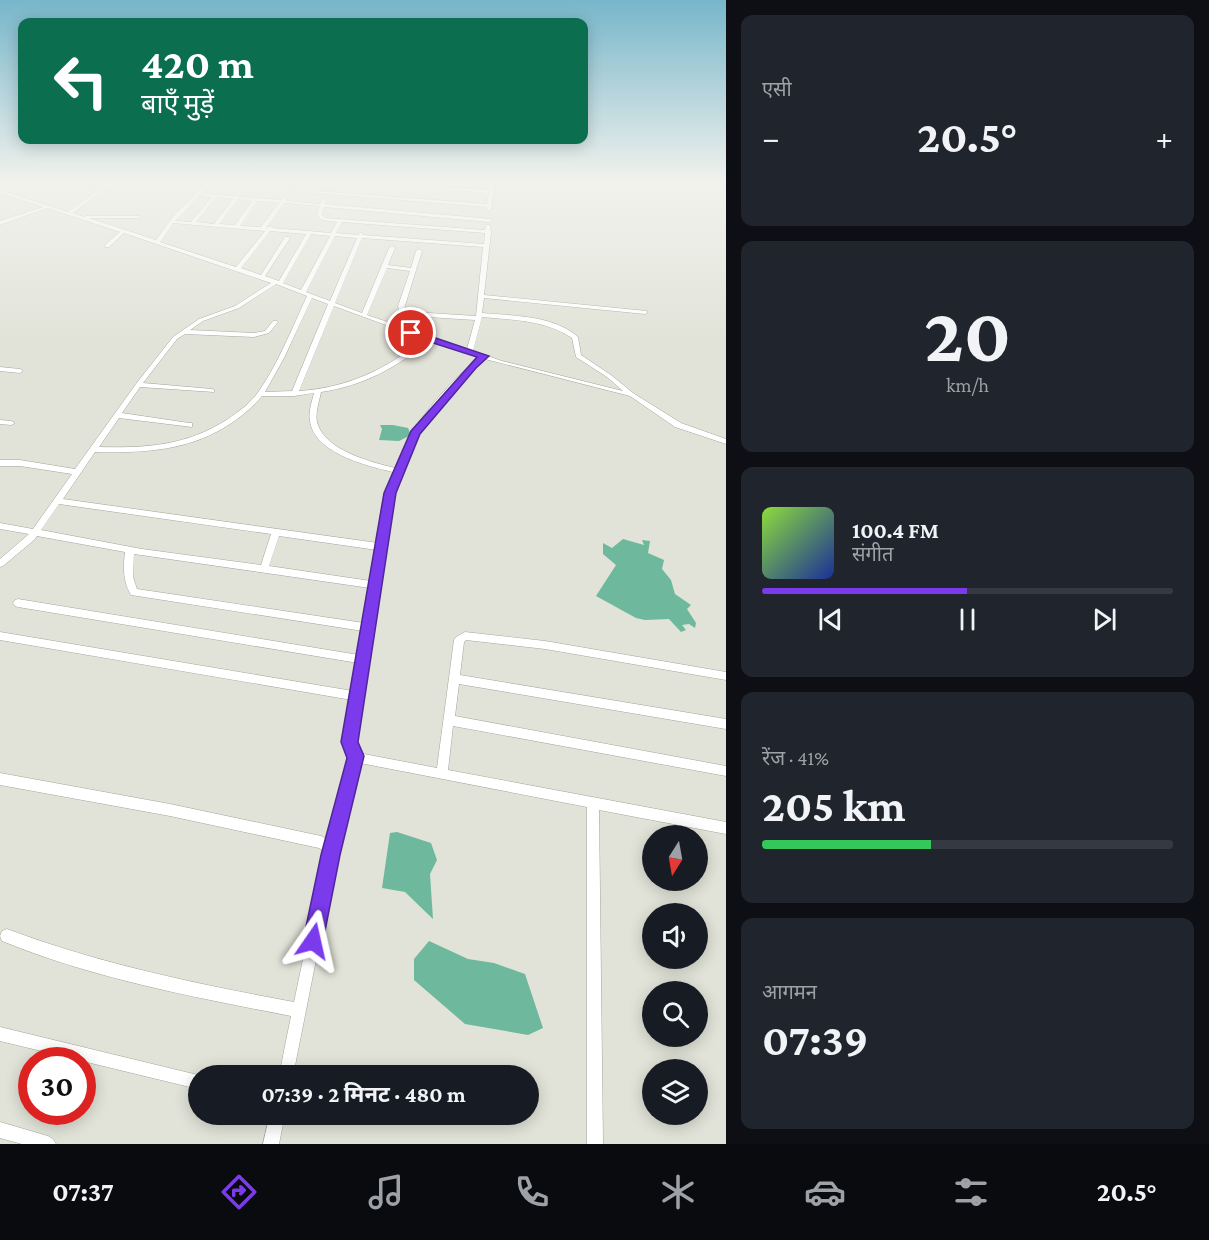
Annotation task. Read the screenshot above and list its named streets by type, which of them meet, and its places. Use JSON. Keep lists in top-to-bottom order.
{
  "north": "bottom",
  "page": {
    "tile": [
      "एसी",
      ["20", "km/h"],
      ["रेंज · 41%", "205 km"],
      ["आगमन", "07:39"]
    ],
    "turn": ["420 m", "बाएँ मुड़ें"],
    "heat": ["−", "20.5°", "+"],
    "song": ["100.4 FM", "संगीत"],
    "limit": "30",
    "trip": "07:39 · 2 मिनट · 480 m",
    "tabs": ["07:37", "20.5°"]
  }
}
